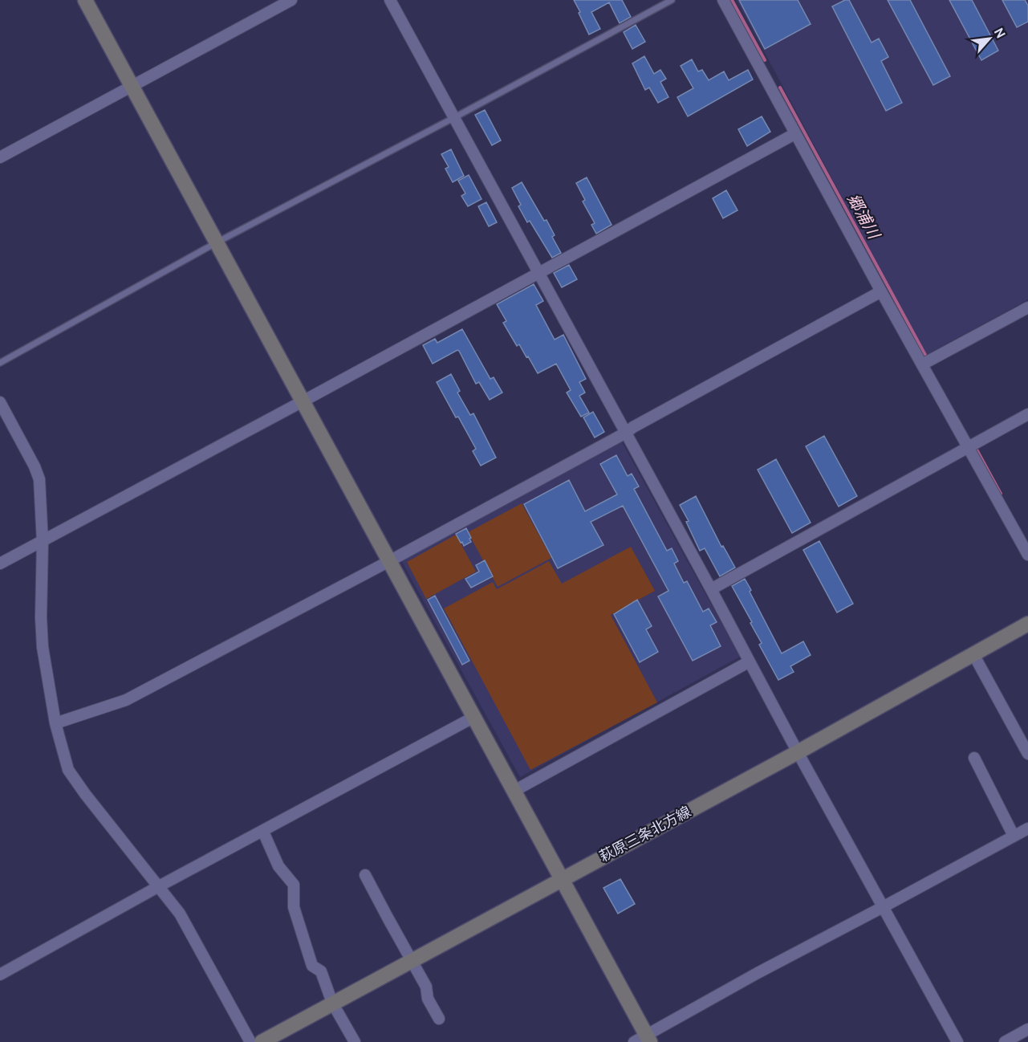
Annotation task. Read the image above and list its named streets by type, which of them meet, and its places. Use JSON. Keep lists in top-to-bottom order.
{
  "streets": {
    "street": ["萩原三条北方線"]
  },
  "water": ["郷浦川"],
  "north": "top right"
}
